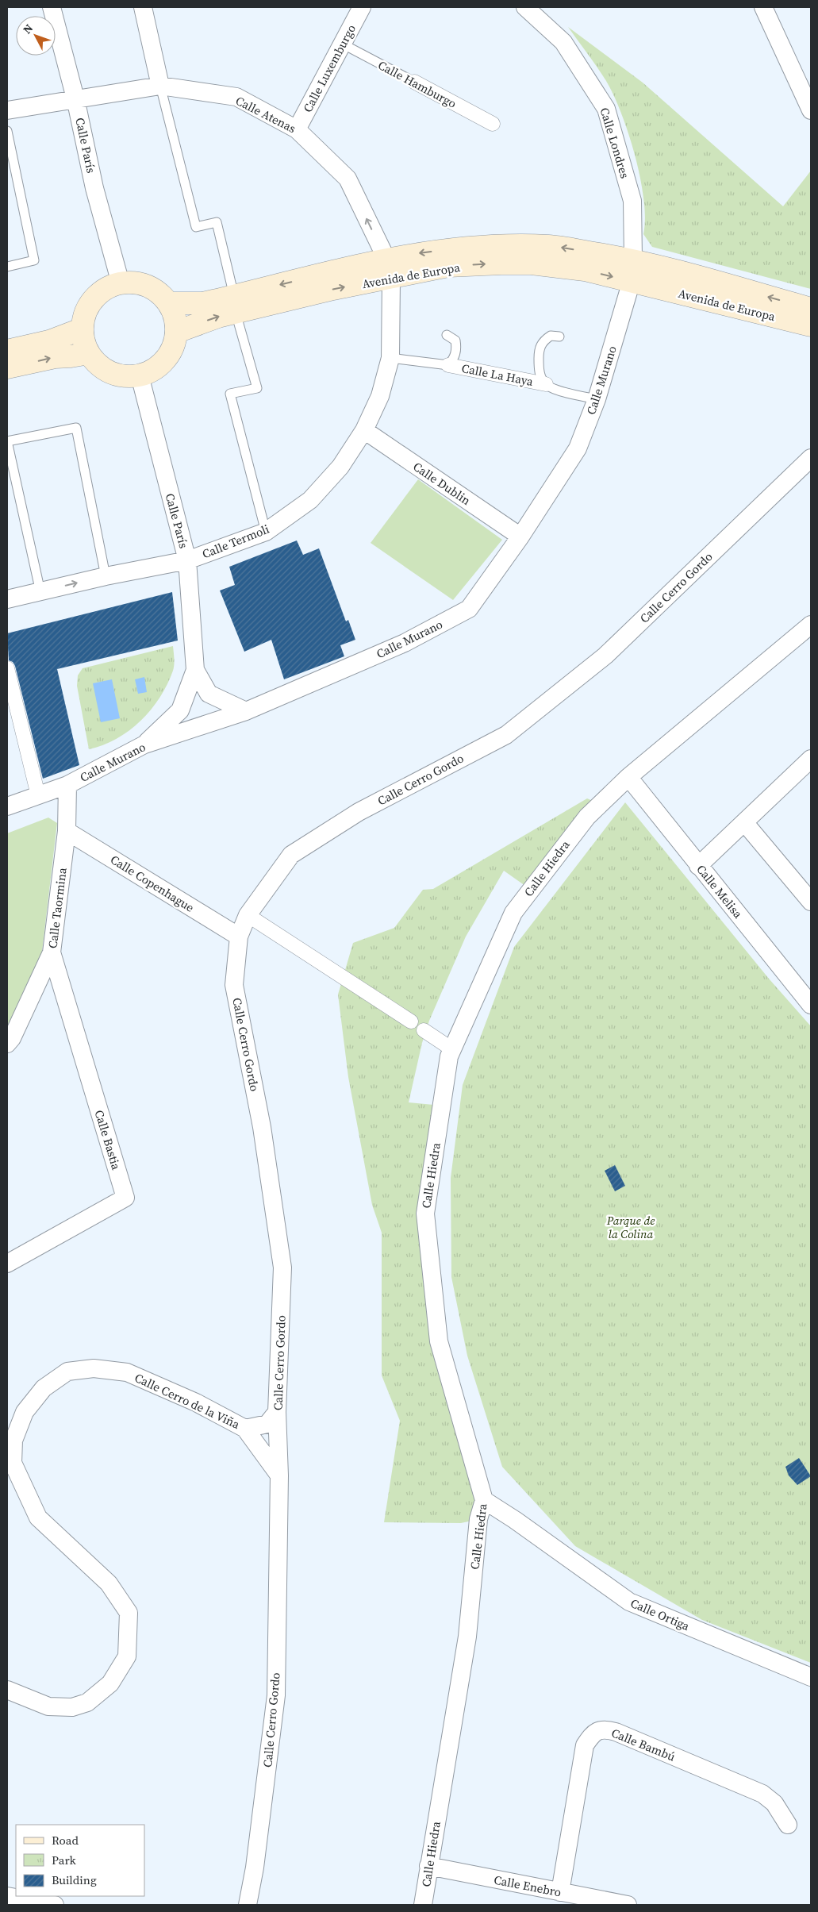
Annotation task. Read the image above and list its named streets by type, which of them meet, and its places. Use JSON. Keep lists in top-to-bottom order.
{
  "streets": {
    "main road": ["Avenida de Europa"],
    "street": [
      "Calle Luxemburgo",
      "Calle Hamburgo",
      "Calle Atenas",
      "Calle Londres",
      "Calle París",
      "Calle La Haya",
      "Calle Murano",
      "Calle Dublin",
      "Calle Termoli",
      "Calle Cerro Gordo",
      "Calle Hiedra",
      "Calle Copenhague",
      "Calle Melisa",
      "Calle Taormina",
      "Calle Bastia",
      "Calle Cerro de la Viña",
      "Calle Ortiga",
      "Calle Bambú",
      "Calle Enebro"
    ]
  },
  "crossings": [
    ["Calle Luxemburgo", "Calle Hamburgo"],
    ["Calle Luxemburgo", "Calle Atenas"],
    ["Calle Atenas", "Calle París"],
    ["Calle Atenas", "Avenida de Europa"],
    ["Calle Atenas", "Calle Termoli"],
    ["Calle París", "Avenida de Europa"],
    ["Calle París", "Calle Murano"],
    ["Calle París", "Calle Termoli"],
    ["Avenida de Europa", "Calle Murano"],
    ["Avenida de Europa", "Calle Termoli"],
    ["Calle La Haya", "Calle Murano"],
    ["Calle La Haya", "Calle Termoli"],
    ["Calle Murano", "Calle Dublin"],
    ["Calle Murano", "Calle Taormina"],
    ["Calle Dublin", "Calle Termoli"],
    ["Calle Cerro Gordo", "Calle Copenhague"],
    ["Calle Cerro Gordo", "Calle Cerro de la Viña"],
    ["Calle Hiedra", "Calle Melisa"],
    ["Calle Hiedra", "Calle Ortiga"],
    ["Calle Hiedra", "Calle Enebro"],
    ["Calle Copenhague", "Calle Taormina"],
    ["Calle Taormina", "Calle Bastia"],
    ["Calle Bambú", "Calle Enebro"]
  ],
  "one_way": ["Calle Atenas"],
  "parks": ["Parque de la Colina"],
  "legend": ["Road", "Park", "Building"],
  "north": "top left"
}
